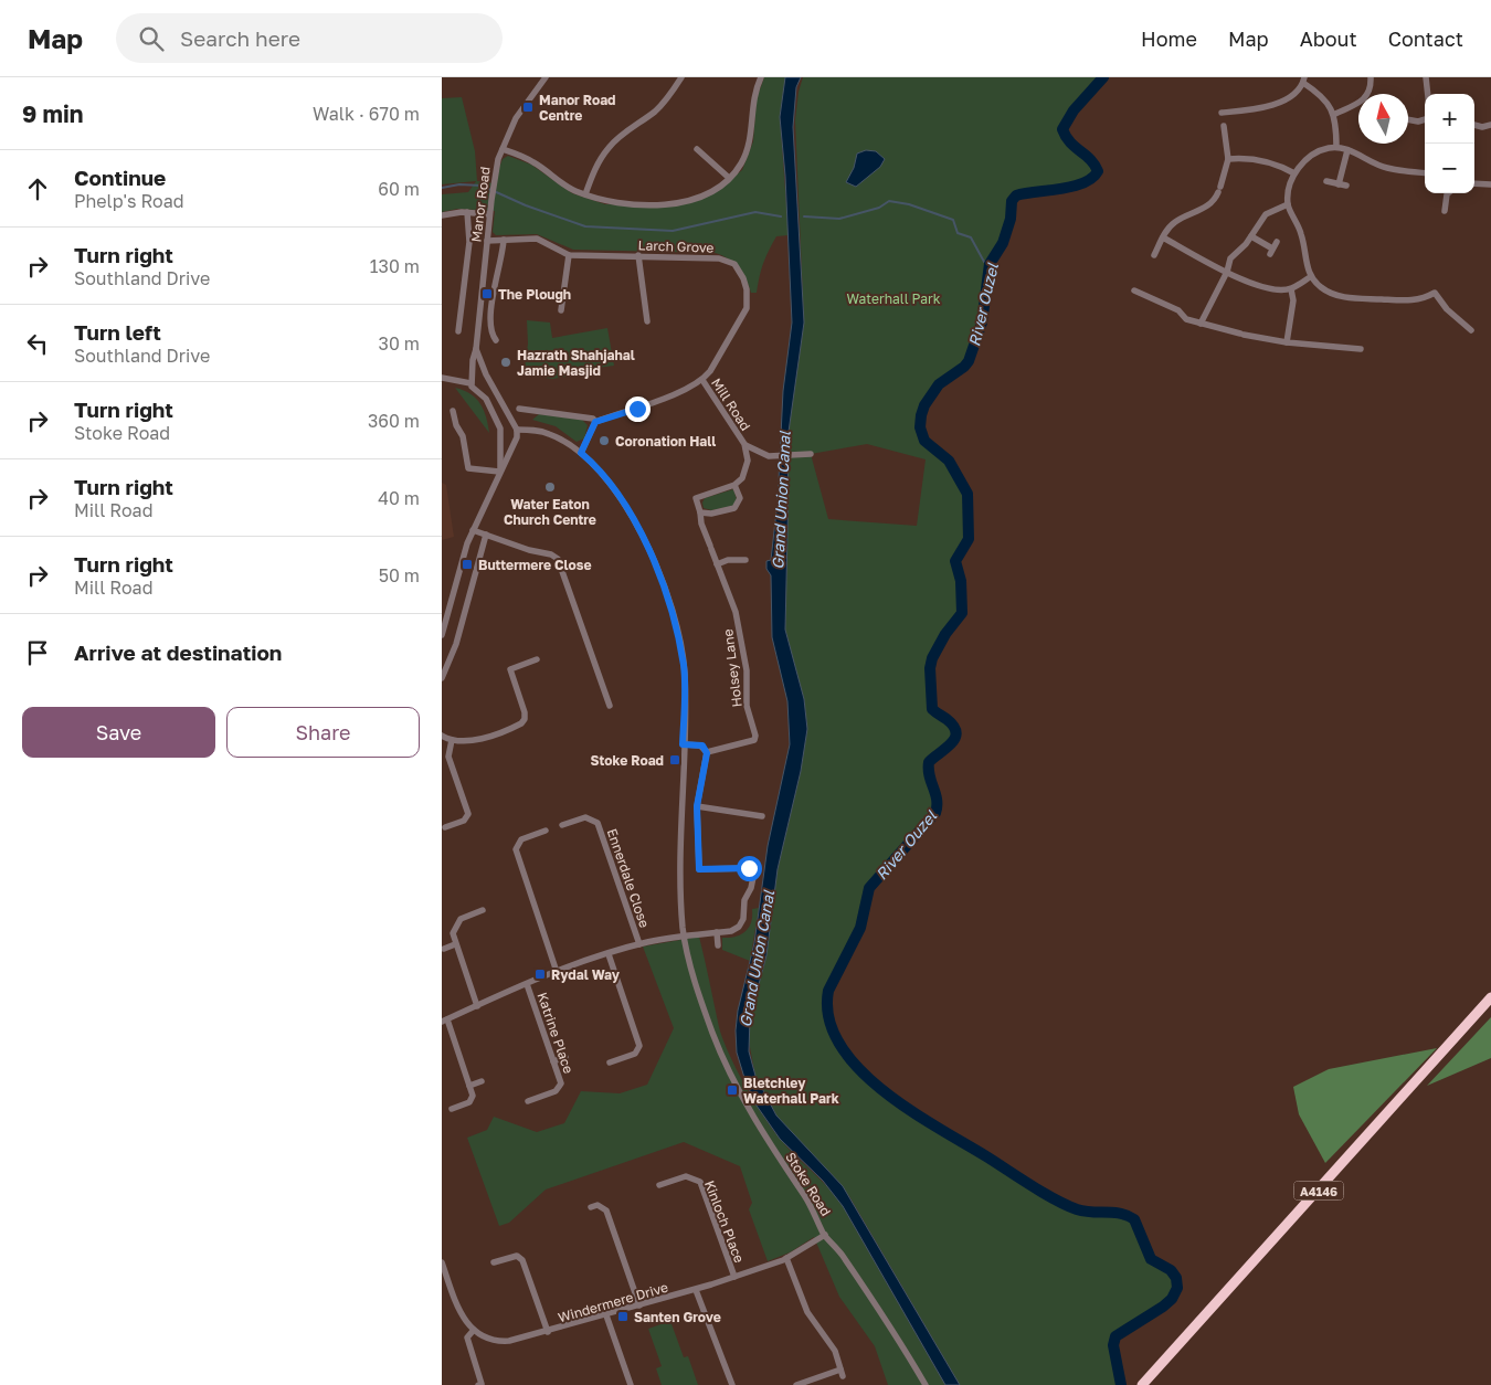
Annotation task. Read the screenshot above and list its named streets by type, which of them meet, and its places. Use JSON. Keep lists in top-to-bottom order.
{
  "streets": {
    "highway": ["A4146"],
    "street": [
      "Manor Road",
      "Larch Grove",
      "Mill Road",
      "Holsey Lane",
      "Ennerdale Close",
      "Katrine Place",
      "Stoke Road",
      "Kinloch Place",
      "Windermere Drive"
    ]
  },
  "crossings": [
    ["Manor Road", "Larch Grove"],
    ["Larch Grove", "Mill Road"],
    ["Mill Road", "Holsey Lane"],
    ["Stoke Road", "Windermere Drive"],
    ["Kinloch Place", "Windermere Drive"]
  ],
  "water": ["River Ouzel", "Grand Union Canal"],
  "parks": ["Waterhall Park"],
  "places": {
    "transit": [
      "Manor Road Centre",
      "The Plough",
      "Buttermere Close",
      "Stoke Road",
      "Rydal Way",
      "Bletchley Waterhall Park",
      "Santen Grove"
    ],
    "other": ["Hazrath Shahjahal Jamie Masjid", "Coronation Hall", "Water Eaton Church Centre"]
  },
  "north": "top",
  "page": {
    "header": "Map",
    "search": "Search here",
    "nav": [
      "Home",
      "Map",
      "About",
      "Contact"
    ],
    "heading": ["9 min", "Walk · 670 m"],
    "map_buttons": ["+", "−"],
    "list": [
      ["Continue", "Phelp's Road", "60 m"],
      ["Turn right", "Southland Drive", "130 m"],
      ["Turn left", "Southland Drive", "30 m"],
      ["Turn right", "Stoke Road", "360 m"],
      ["Turn right", "Mill Road", "40 m"],
      ["Turn right", "Mill Road", "50 m"],
      "Arrive at destination"
    ],
    "buttons": ["Save", "Share"]
  }
}
